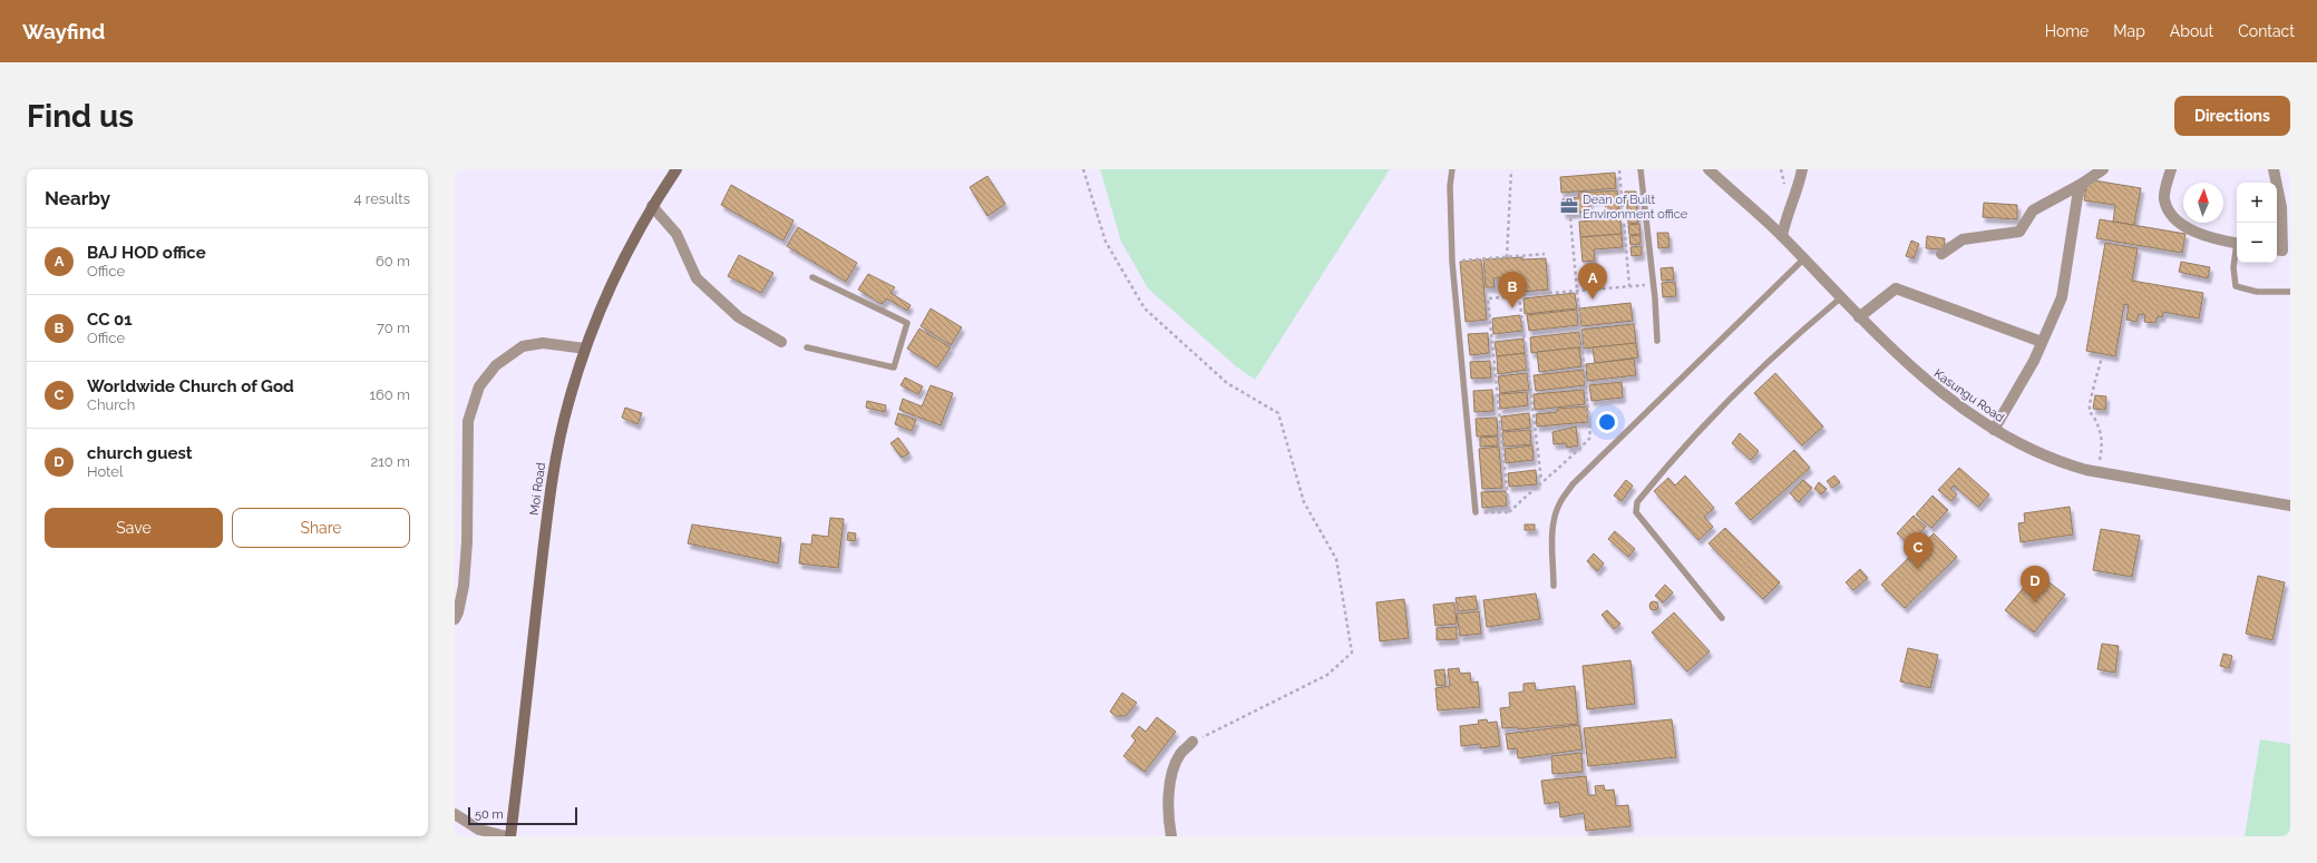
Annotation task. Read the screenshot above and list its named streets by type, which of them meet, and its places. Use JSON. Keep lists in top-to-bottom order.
{
  "streets": {
    "main road": ["Moi Road"],
    "street": ["Kasungu Road"]
  },
  "places": {
    "office": ["Dean of Built Environment office"]
  },
  "scale_bar": "50 m",
  "north": "top",
  "page": {
    "header": "Wayfind",
    "nav": [
      "Home",
      "Map",
      "About",
      "Contact"
    ],
    "buttons": [
      "Directions",
      ["Save", "Share"]
    ],
    "title": "Find us",
    "heading": ["Nearby", "4 results"],
    "map_buttons": ["+", "−"],
    "list": [
      {
        "mark": "A",
        "name": "BAJ HOD office",
        "note": "Office",
        "value": "60 m"
      },
      {
        "mark": "B",
        "name": "CC 01",
        "note": "Office",
        "value": "70 m"
      },
      {
        "mark": "C",
        "name": "Worldwide Church of God",
        "note": "Church",
        "value": "160 m"
      },
      {
        "mark": "D",
        "name": "church guest",
        "note": "Hotel",
        "value": "210 m"
      }
    ],
    "pins": [
      "A",
      "B",
      "C",
      "D"
    ],
    "scale": "50 m"
  }
}
